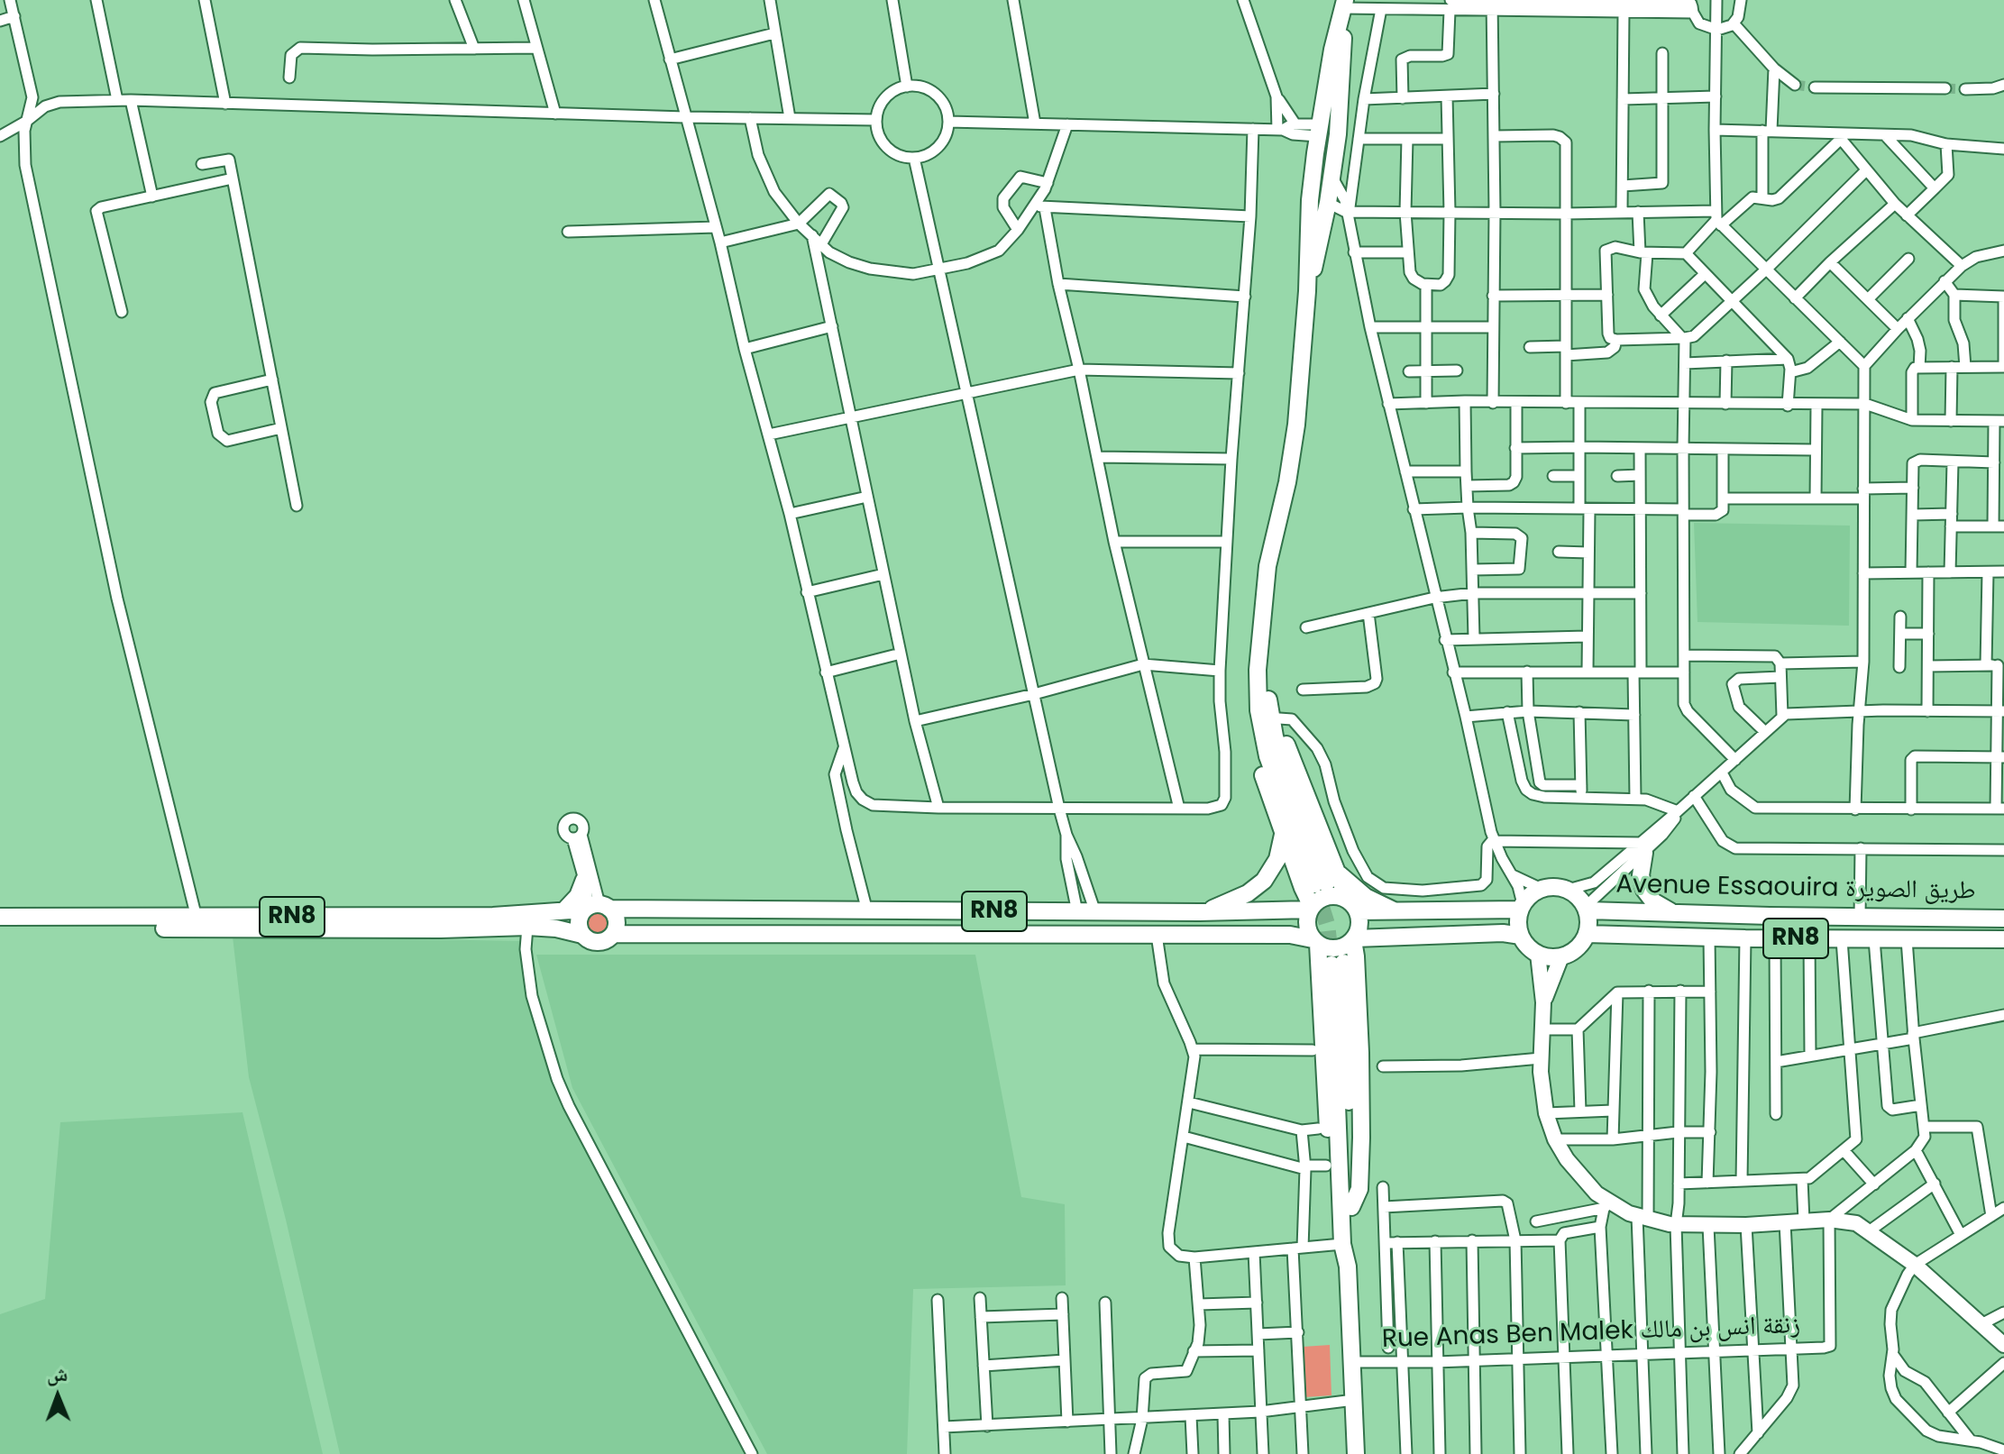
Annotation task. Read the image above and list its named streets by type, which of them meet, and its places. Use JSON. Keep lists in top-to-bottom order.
{
  "streets": {
    "main road": ["Avenue Essaouira طريق الصويرة", "RN8"],
    "street": ["Rue Anas Ben Malek زنقة انس بن مالك"]
  },
  "north": "top"
}
